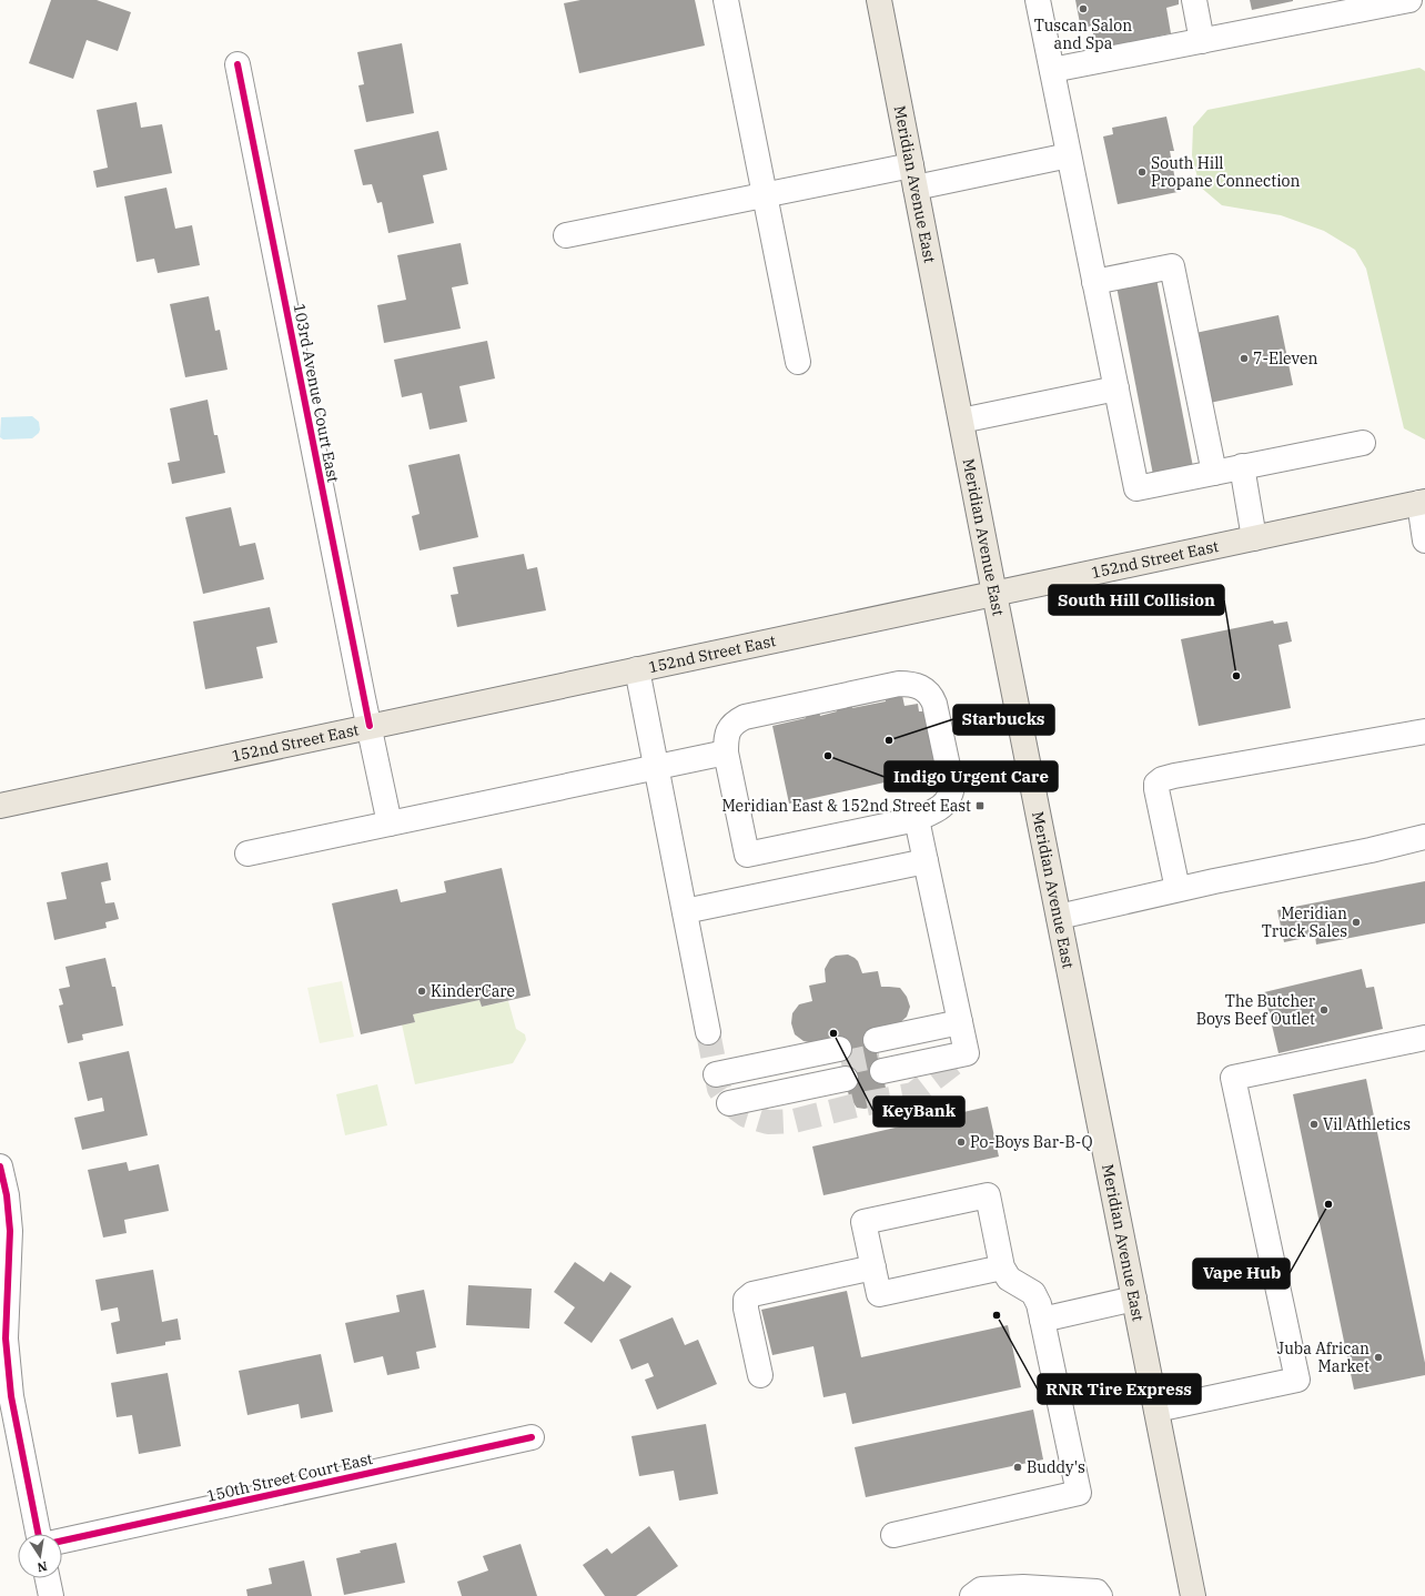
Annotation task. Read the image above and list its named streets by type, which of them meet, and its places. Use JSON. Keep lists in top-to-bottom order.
{
  "streets": {
    "main road": ["Meridian Avenue East", "152nd Street East"],
    "street": ["103rd Avenue Court East", "150th Street Court East"]
  },
  "crossings": [
    ["Meridian Avenue East", "152nd Street East"],
    ["103rd Avenue Court East", "152nd Street East"]
  ],
  "places": {
    "other": [
      "Tuscan Salon and Spa",
      "South Hill Propane Connection",
      "7-Eleven",
      "South Hill Collision",
      "Starbucks",
      "Indigo Urgent Care",
      "Meridian Truck Sales",
      "KinderCare",
      "The Butcher Boys Beef Outlet",
      "KeyBank",
      "Vil Athletics",
      "Po-Boys Bar-B-Q",
      "Vape Hub",
      "RNR Tire Express",
      "Juba African Market",
      "Buddy's"
    ],
    "transit": ["Meridian East & 152nd Street East"]
  },
  "north": "bottom"
}
